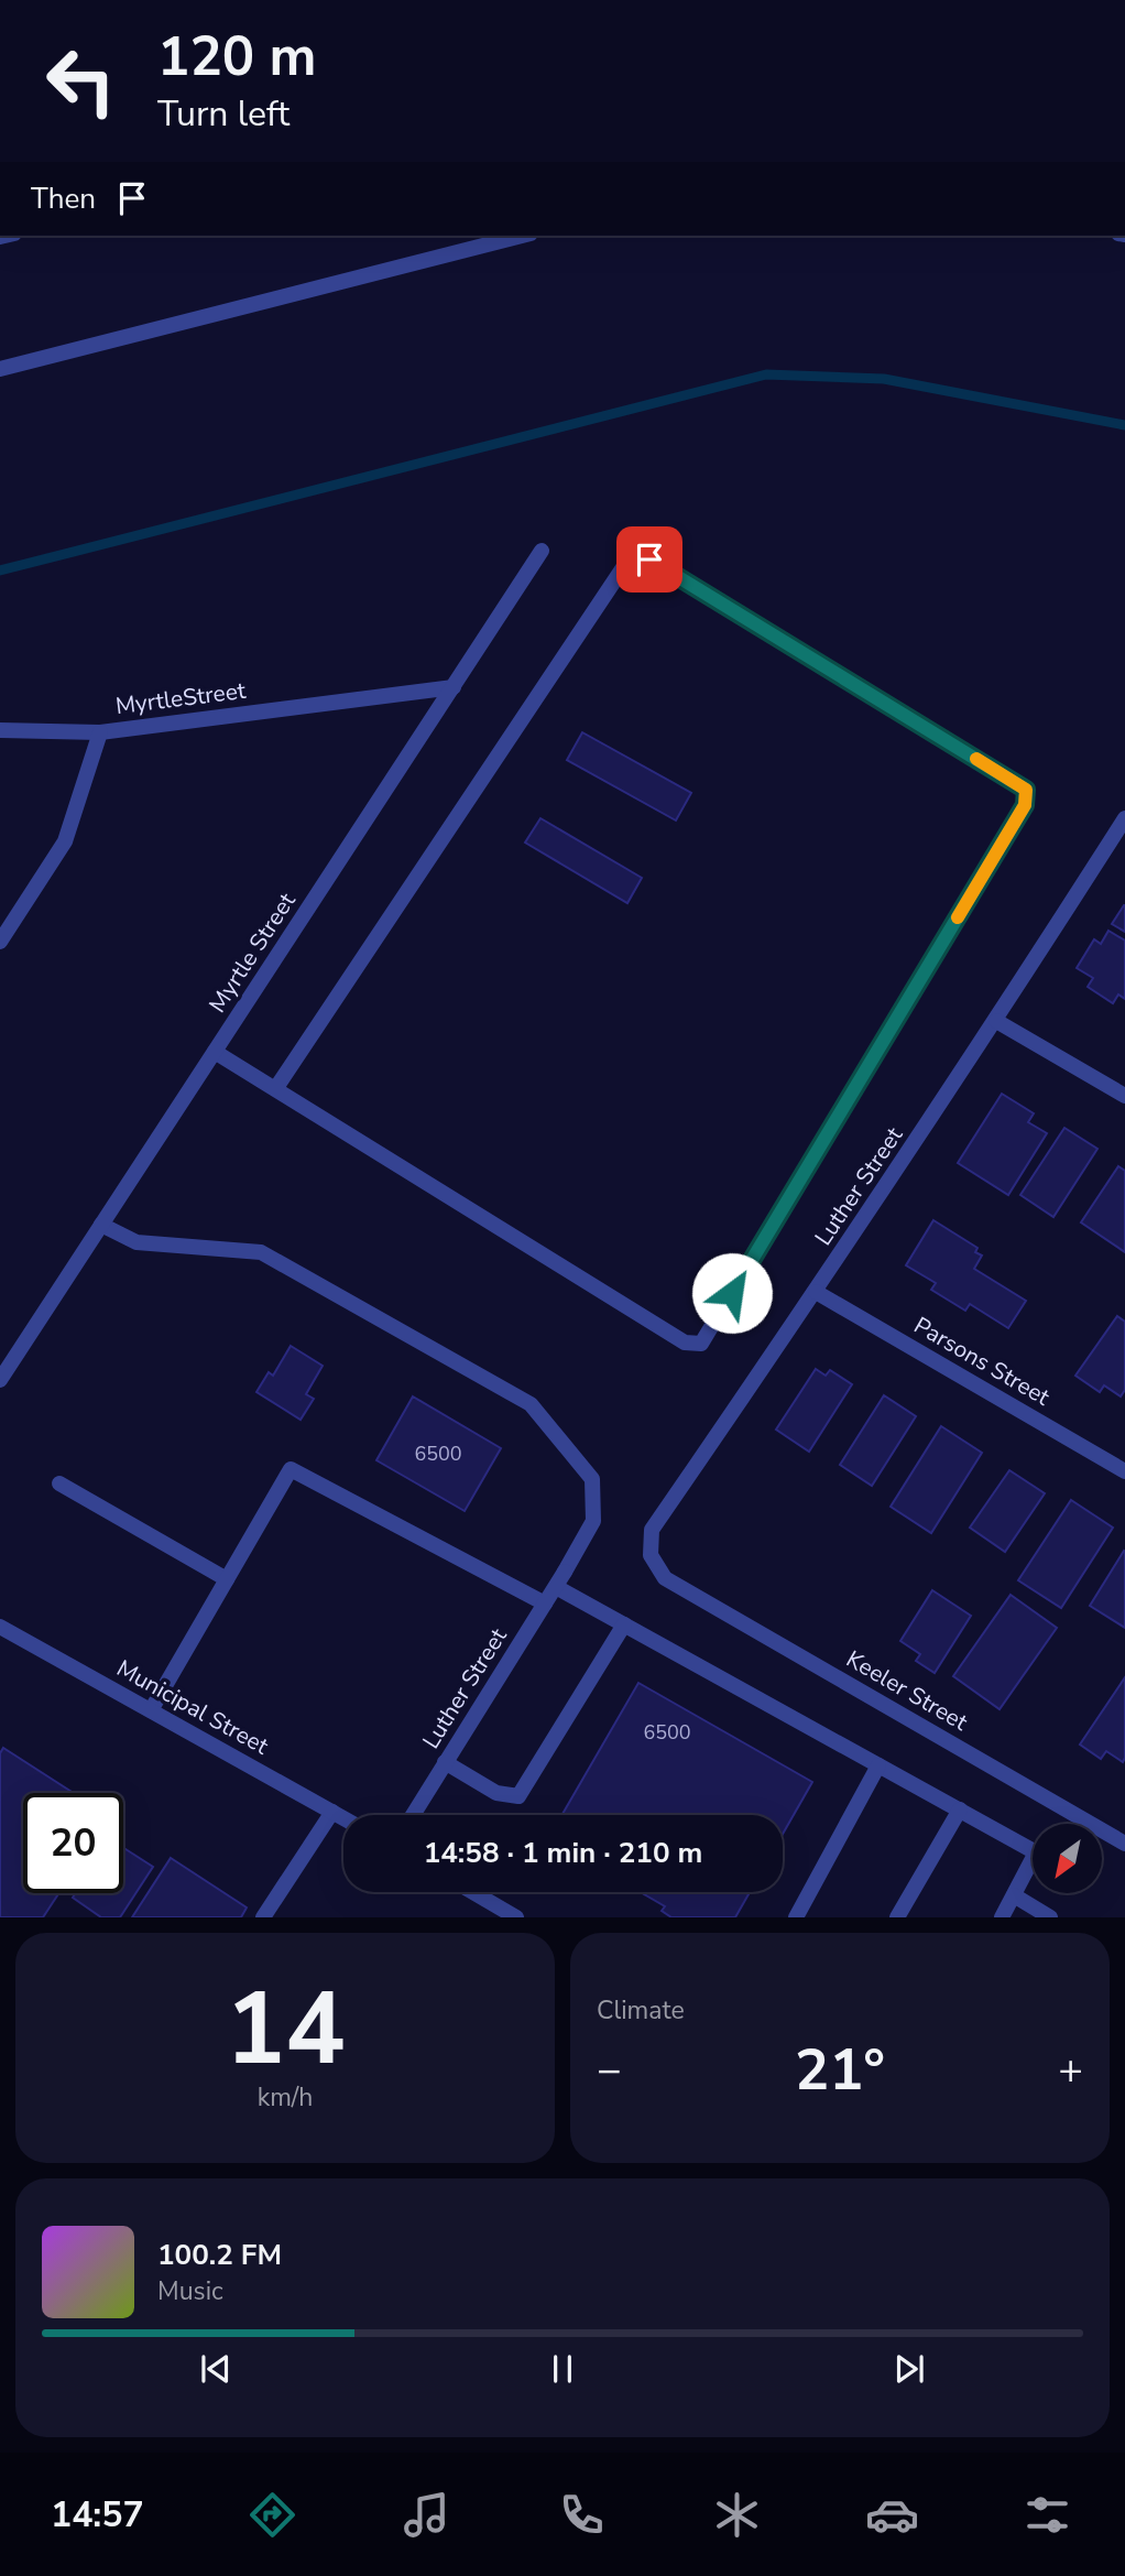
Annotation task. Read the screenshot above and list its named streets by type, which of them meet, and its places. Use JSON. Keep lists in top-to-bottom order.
{
  "streets": {
    "street": [
      "MyrtleStreet",
      "Myrtle Street",
      "Luther Street",
      "Parsons Street",
      "Keeler Street",
      "Municipal Street"
    ]
  },
  "crossings": [
    ["MyrtleStreet", "Myrtle Street"],
    ["Myrtle Street", "Luther Street"],
    ["Luther Street", "Parsons Street"],
    ["Luther Street", "Keeler Street"]
  ],
  "house_numbers": ["6500", "6500"],
  "north": "bottom left",
  "page": {
    "turn": ["120 m", "Turn left"],
    "then": "Then",
    "limit": "20",
    "trip": "14:58 · 1 min · 210 m",
    "tile": [
      ["14", "km/h"],
      "Climate"
    ],
    "heat": ["−", "21°", "+"],
    "song": ["100.2 FM", "Music"],
    "tabs": "14:57"
  }
}
